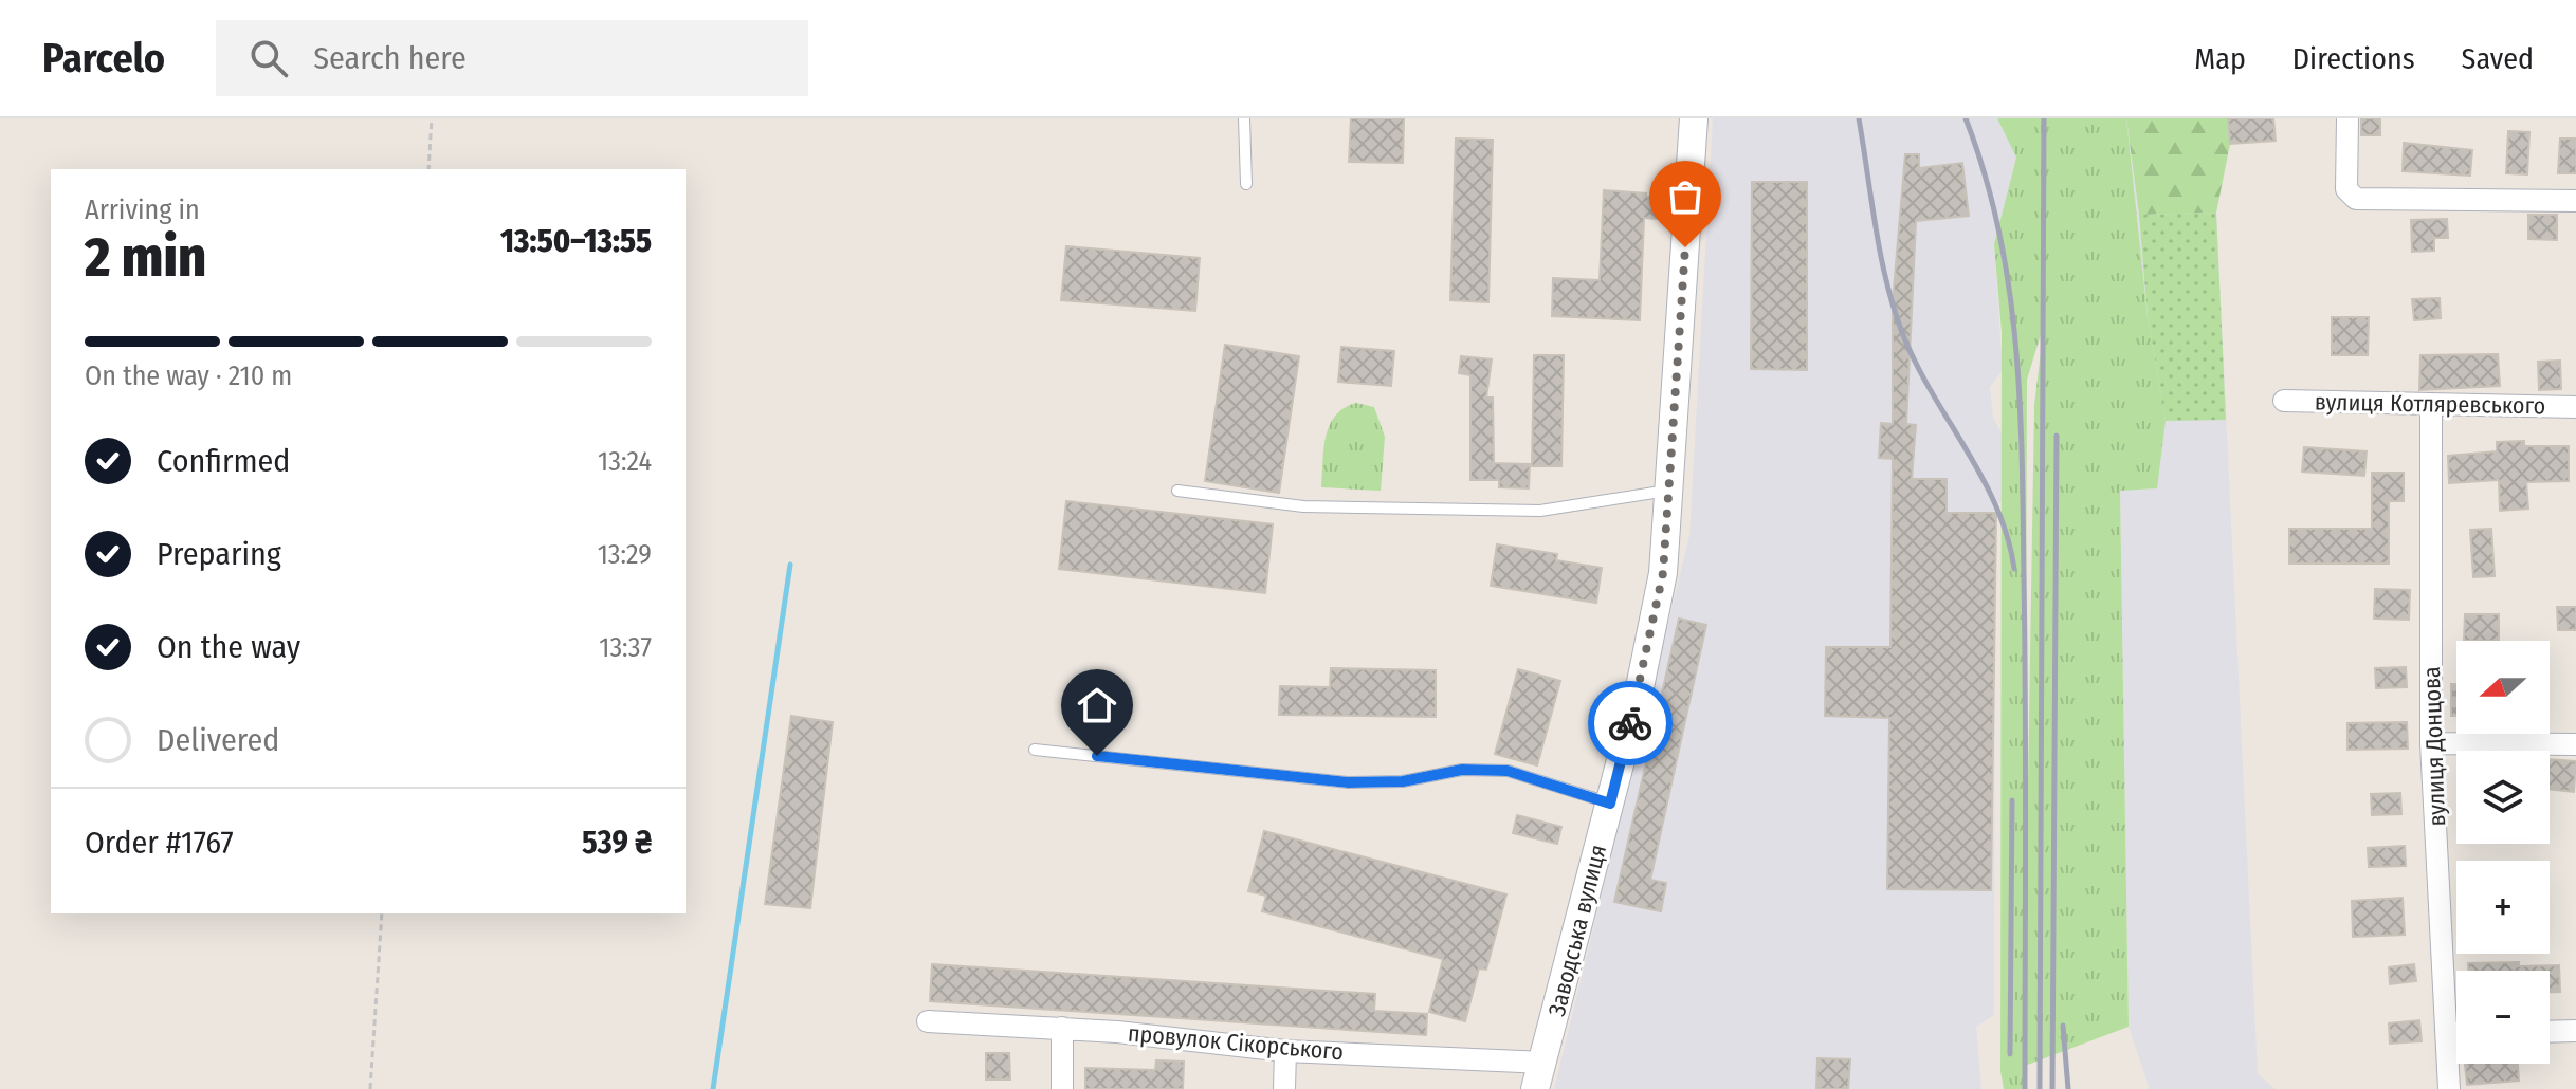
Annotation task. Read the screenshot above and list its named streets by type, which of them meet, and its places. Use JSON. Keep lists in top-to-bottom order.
{
  "streets": {
    "street": [
      "вулиця Котляревського",
      "вулиця Донцова",
      "Заводська вулиця",
      "провулок Сікорського"
    ]
  },
  "crossings": [
    ["вулиця Котляревського", "вулиця Донцова"],
    ["Заводська вулиця", "провулок Сікорського"]
  ],
  "north": "left",
  "page": {
    "header": "Parcelo",
    "search": "Search here",
    "nav": ["Map", "Directions", "Saved"],
    "heading": ["2 min", "Arriving in", "13:50–13:55"],
    "panel": ["Order #1767", "539 ₴"],
    "bar": "On the way · 210 m",
    "list": [
      ["Confirmed", "13:24"],
      ["Preparing", "13:29"],
      ["On the way", "13:37"],
      "Delivered"
    ],
    "map_buttons": ["+", "−"]
  }
}
